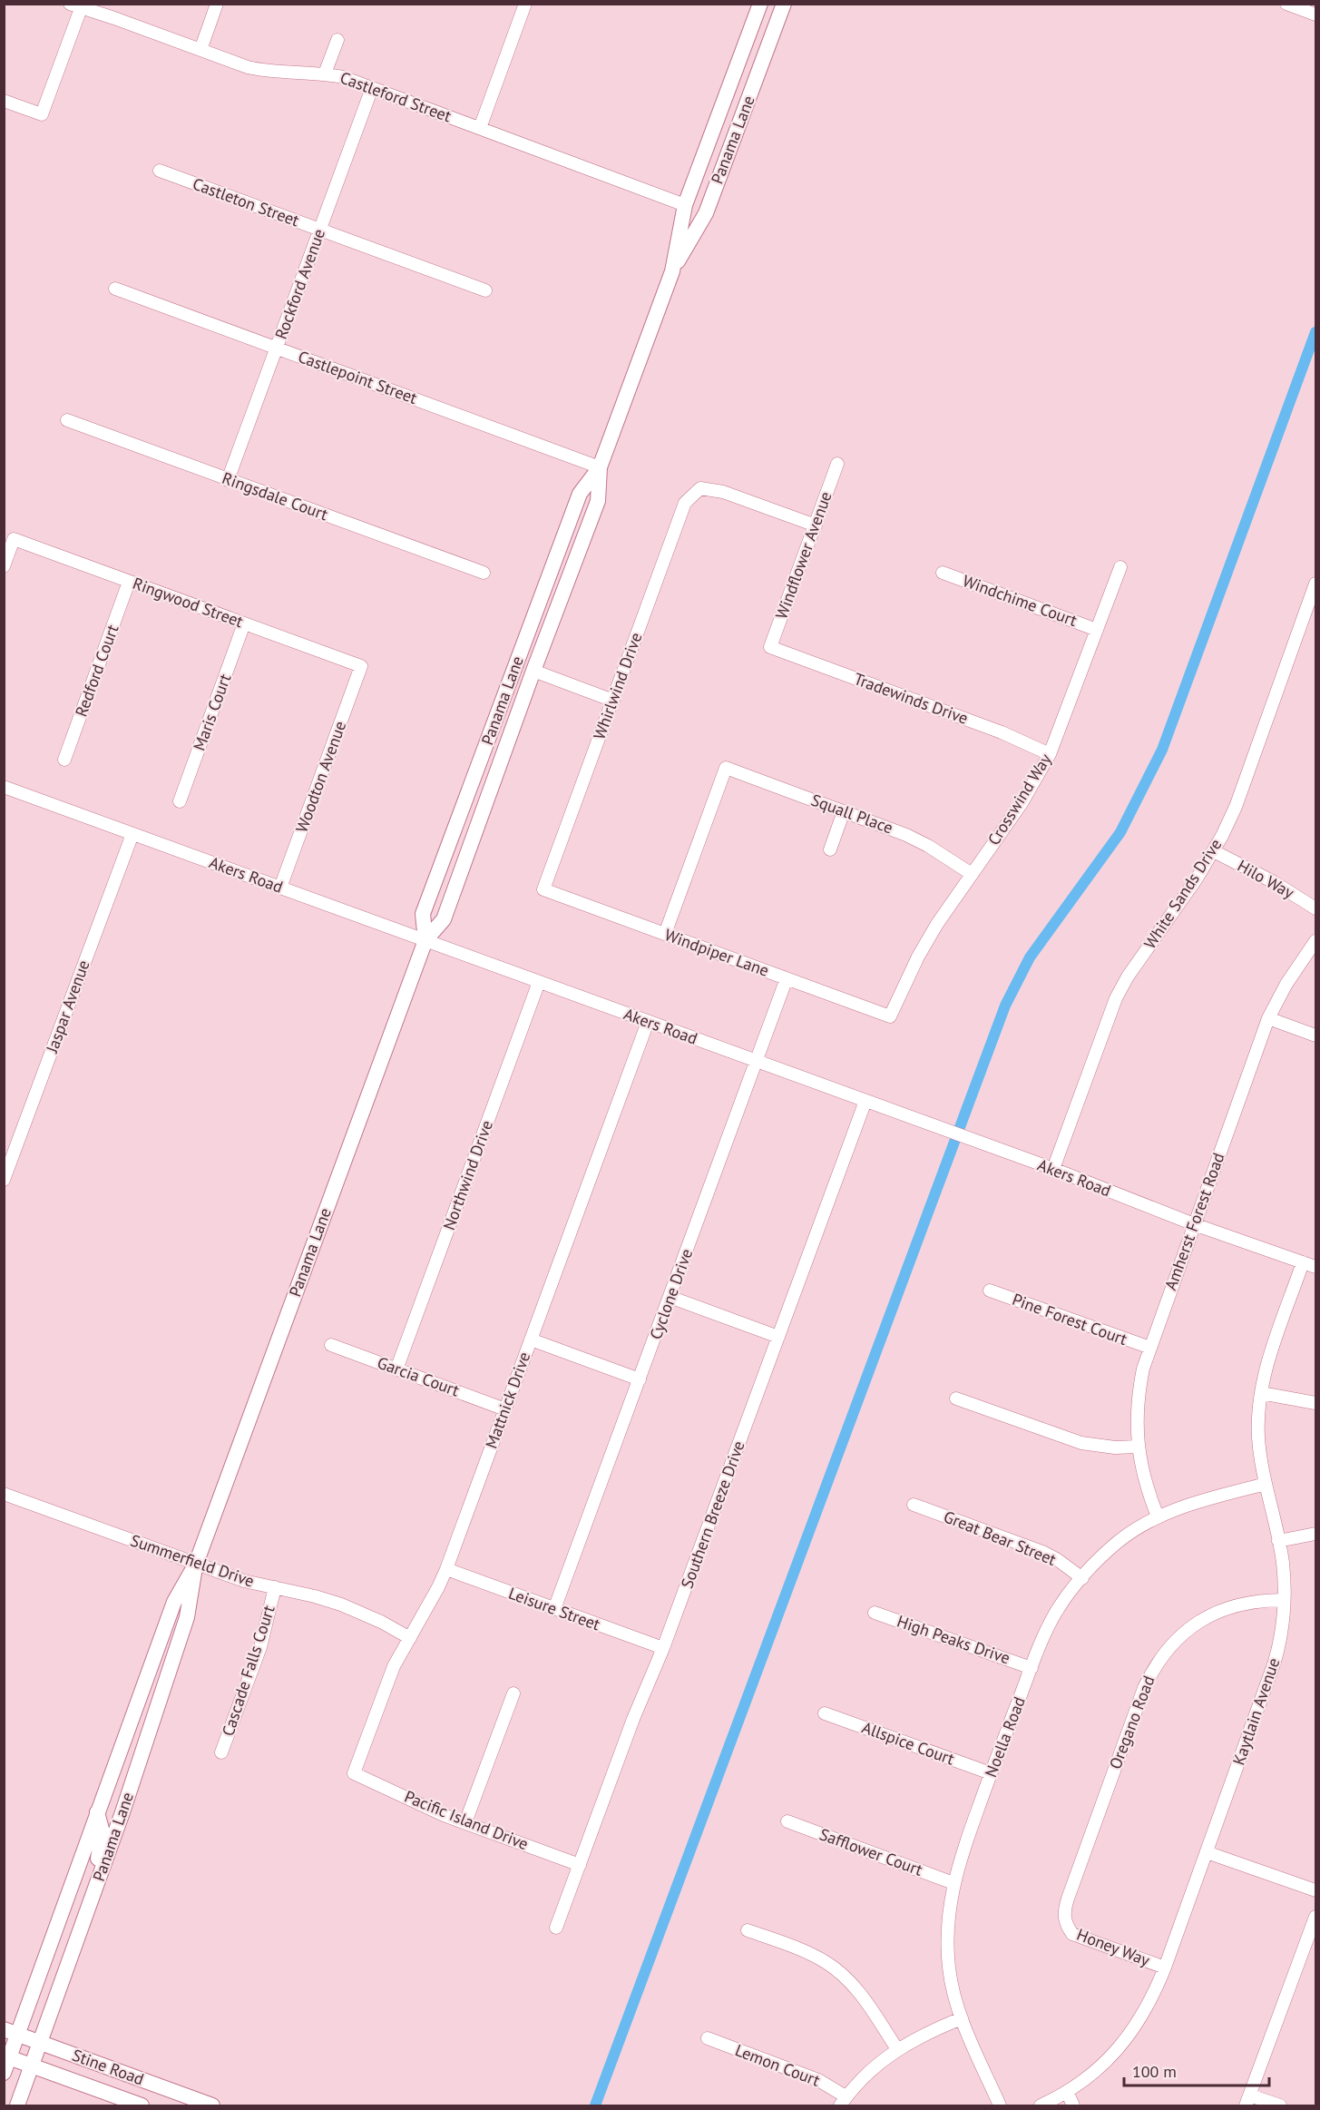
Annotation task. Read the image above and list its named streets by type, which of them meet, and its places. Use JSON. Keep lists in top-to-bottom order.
{
  "streets": {
    "main road": ["Panama Lane", "Stine Road"],
    "street": [
      "Castleford Street",
      "Castleton Street",
      "Rockford Avenue",
      "Castlepoint Street",
      "Ringsdale Court",
      "Windflower Avenue",
      "Windchime Court",
      "Ringwood Street",
      "Redford Court",
      "Whirlwind Drive",
      "Tradewinds Drive",
      "Maris Court",
      "Woodton Avenue",
      "Crosswind Way",
      "Squall Place",
      "Akers Road",
      "Hilo Way",
      "White Sands Drive",
      "Windpiper Lane",
      "Jaspar Avenue",
      "Northwind Drive",
      "Amherst Forest Road",
      "Cyclone Drive",
      "Pine Forest Court",
      "Garcia Court",
      "Mattnick Drive",
      "Southern Breeze Drive",
      "Great Bear Street",
      "Summerfield Drive",
      "Leisure Street",
      "High Peaks Drive",
      "Cascade Falls Court",
      "Kaytlain Avenue",
      "Oregano Road",
      "Noella Road",
      "Allspice Court",
      "Pacific Island Drive",
      "Safflower Court",
      "Honey Way",
      "Lemon Court"
    ]
  },
  "crossings": [
    ["Castleford Street", "Panama Lane"],
    ["Castleford Street", "Rockford Avenue"],
    ["Panama Lane", "Castlepoint Street"],
    ["Panama Lane", "Akers Road"],
    ["Panama Lane", "Summerfield Drive"],
    ["Panama Lane", "Stine Road"],
    ["Castleton Street", "Rockford Avenue"],
    ["Rockford Avenue", "Castlepoint Street"],
    ["Rockford Avenue", "Ringsdale Court"],
    ["Windflower Avenue", "Whirlwind Drive"],
    ["Windflower Avenue", "Tradewinds Drive"],
    ["Windchime Court", "Crosswind Way"],
    ["Ringwood Street", "Redford Court"],
    ["Ringwood Street", "Maris Court"],
    ["Ringwood Street", "Woodton Avenue"],
    ["Whirlwind Drive", "Windpiper Lane"],
    ["Tradewinds Drive", "Crosswind Way"],
    ["Woodton Avenue", "Akers Road"],
    ["Crosswind Way", "Squall Place"],
    ["Crosswind Way", "Windpiper Lane"],
    ["Squall Place", "Windpiper Lane"],
    ["Akers Road", "White Sands Drive"],
    ["Akers Road", "Jaspar Avenue"],
    ["Akers Road", "Northwind Drive"],
    ["Akers Road", "Amherst Forest Road"],
    ["Akers Road", "Cyclone Drive"],
    ["Akers Road", "Mattnick Drive"],
    ["Akers Road", "Southern Breeze Drive"],
    ["Akers Road", "Kaytlain Avenue"],
    ["Hilo Way", "White Sands Drive"],
    ["Windpiper Lane", "Cyclone Drive"],
    ["Northwind Drive", "Garcia Court"],
    ["Amherst Forest Road", "Pine Forest Court"],
    ["Amherst Forest Road", "Noella Road"],
    ["Cyclone Drive", "Leisure Street"],
    ["Garcia Court", "Mattnick Drive"],
    ["Mattnick Drive", "Summerfield Drive"],
    ["Mattnick Drive", "Leisure Street"],
    ["Mattnick Drive", "Pacific Island Drive"],
    ["Southern Breeze Drive", "Leisure Street"],
    ["Southern Breeze Drive", "Pacific Island Drive"],
    ["Great Bear Street", "Noella Road"],
    ["Summerfield Drive", "Cascade Falls Court"],
    ["High Peaks Drive", "Noella Road"],
    ["Kaytlain Avenue", "Oregano Road"],
    ["Kaytlain Avenue", "Noella Road"],
    ["Kaytlain Avenue", "Honey Way"],
    ["Oregano Road", "Honey Way"],
    ["Noella Road", "Allspice Court"],
    ["Noella Road", "Safflower Court"]
  ],
  "scale_bar": "100 m"
}
